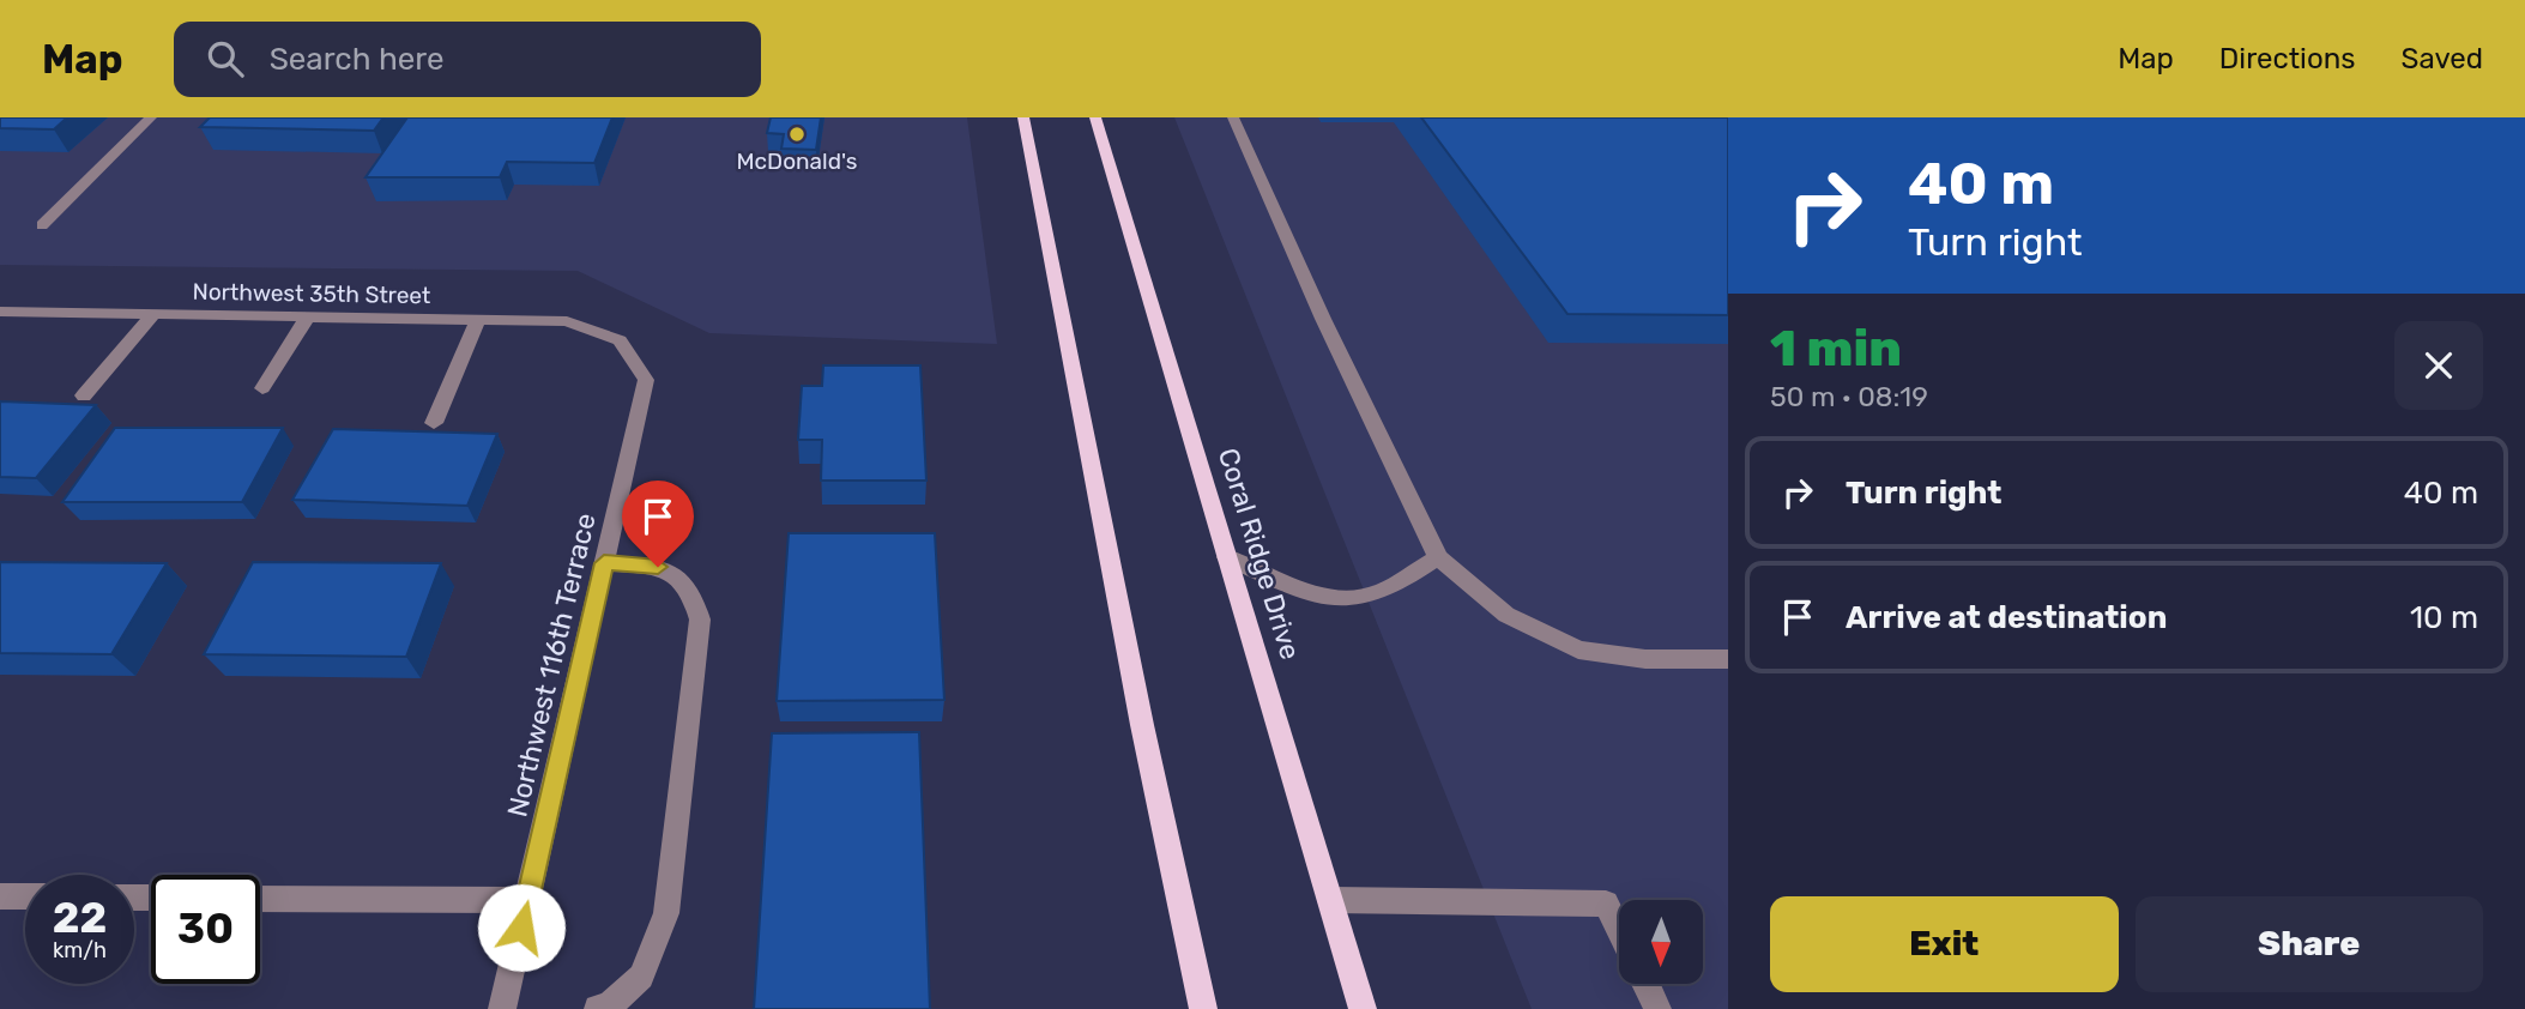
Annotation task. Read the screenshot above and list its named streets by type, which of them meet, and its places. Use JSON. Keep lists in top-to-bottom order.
{
  "streets": {
    "main road": ["Coral Ridge Drive"],
    "street": ["Northwest 35th Street", "Northwest 116th Terrace"]
  },
  "crossings": [
    ["Northwest 35th Street", "Northwest 116th Terrace"]
  ],
  "places": ["McDonald's"],
  "north": "bottom",
  "page": {
    "header": "Map",
    "search": "Search here",
    "nav": ["Map", "Directions", "Saved"],
    "turn": ["40 m", "Turn right"],
    "heading": ["1 min", "50 m · 08:19"],
    "list": [
      {
        "name": "Turn right",
        "value": "40 m"
      },
      {
        "name": "Arrive at destination",
        "value": "10 m"
      }
    ],
    "speed": "22 km/h",
    "limit": "30",
    "buttons": ["Exit", "Share"]
  }
}
